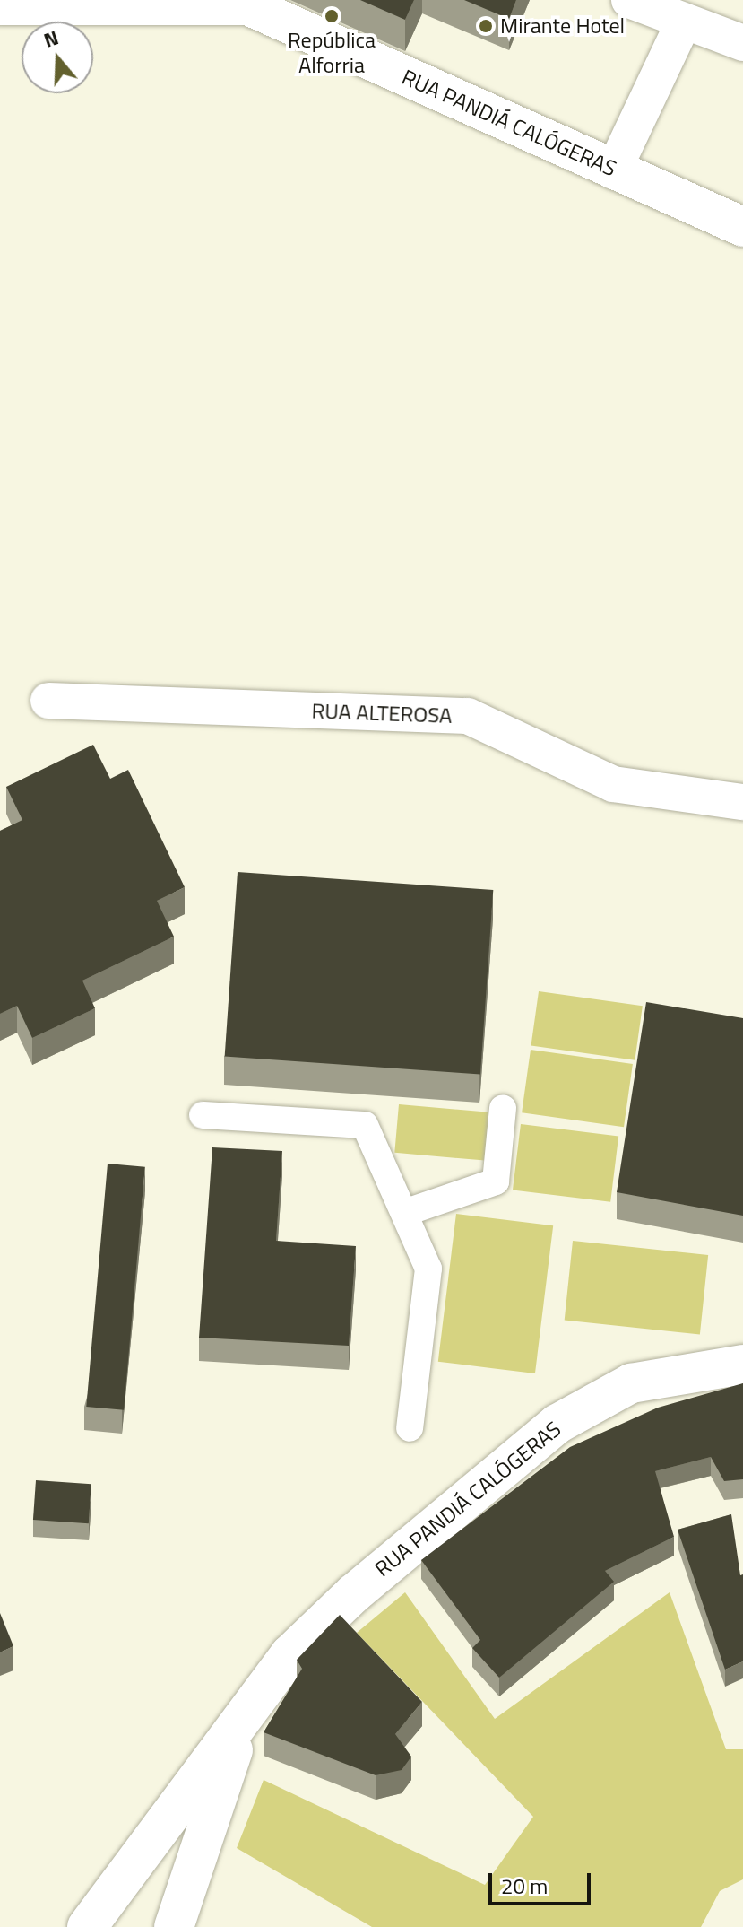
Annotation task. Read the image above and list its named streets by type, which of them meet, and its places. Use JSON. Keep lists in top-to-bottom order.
{
  "streets": {
    "street": ["RUA PANDIÁ CALÓGERAS", "RUA ALTEROSA"]
  },
  "places": ["República Alforria", "Mirante Hotel"],
  "scale_bar": "20 m",
  "north": "top"
}
